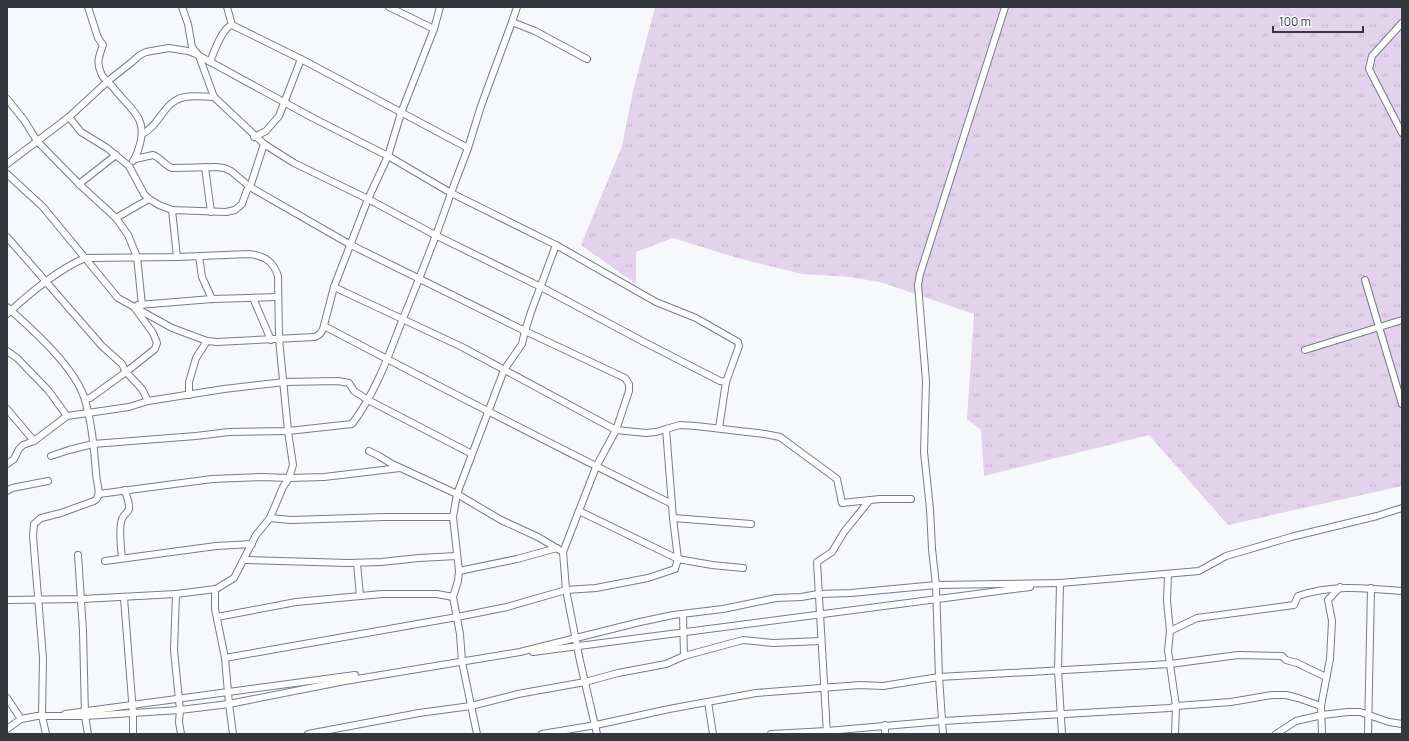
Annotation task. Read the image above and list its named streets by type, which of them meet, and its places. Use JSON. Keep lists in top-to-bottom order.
{
  "scale_bar": "100 m"
}
